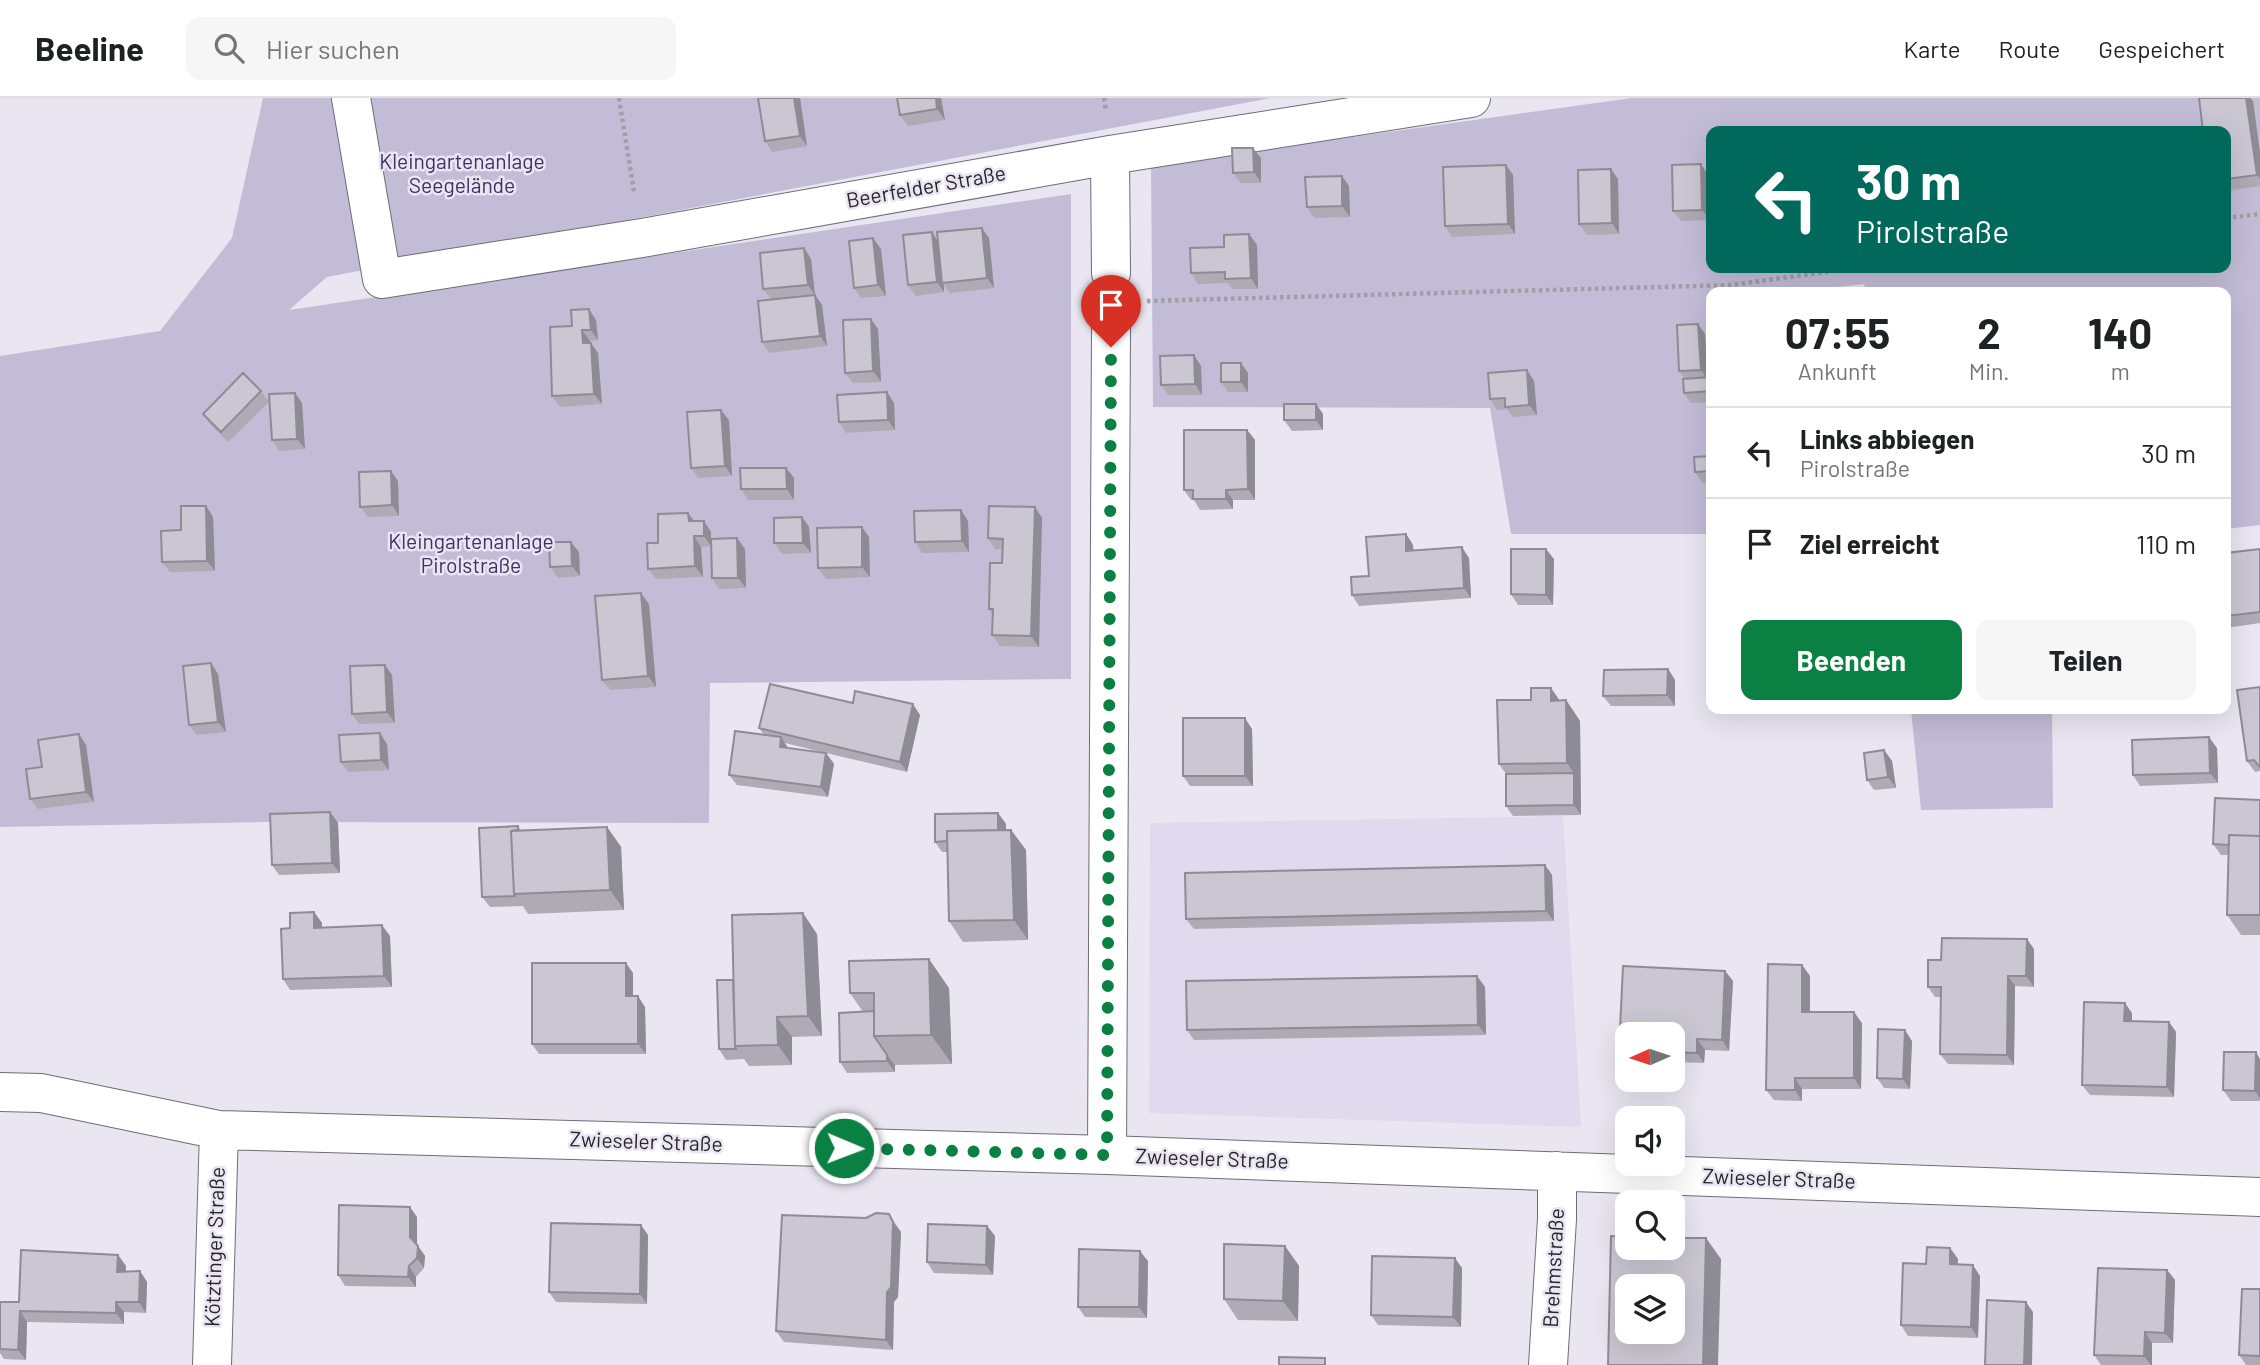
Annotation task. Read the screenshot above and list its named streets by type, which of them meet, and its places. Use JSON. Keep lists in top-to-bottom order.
{
  "streets": {
    "street": [
      "Beerfelder Straße",
      "Zwieseler Straße",
      "Kötztinger Straße",
      "Brehmstraße"
    ]
  },
  "crossings": [
    ["Zwieseler Straße", "Kötztinger Straße"],
    ["Zwieseler Straße", "Brehmstraße"]
  ],
  "parks": ["Kleingartenanlage Seegelände", "Kleingartenanlage Pirolstraße"],
  "north": "left",
  "page": {
    "header": "Beeline",
    "search": "Hier suchen",
    "nav": ["Karte", "Route", "Gespeichert"],
    "turn": ["30 m", "Pirolstraße"],
    "eta": [
      "07:55",
      "Ankunft",
      "2",
      "Min.",
      "140",
      "m"
    ],
    "list": [
      {
        "name": "Links abbiegen",
        "note": "Pirolstraße",
        "value": "30 m"
      },
      {
        "name": "Ziel erreicht",
        "value": "110 m"
      }
    ],
    "buttons": ["Beenden", "Teilen"]
  }
}
